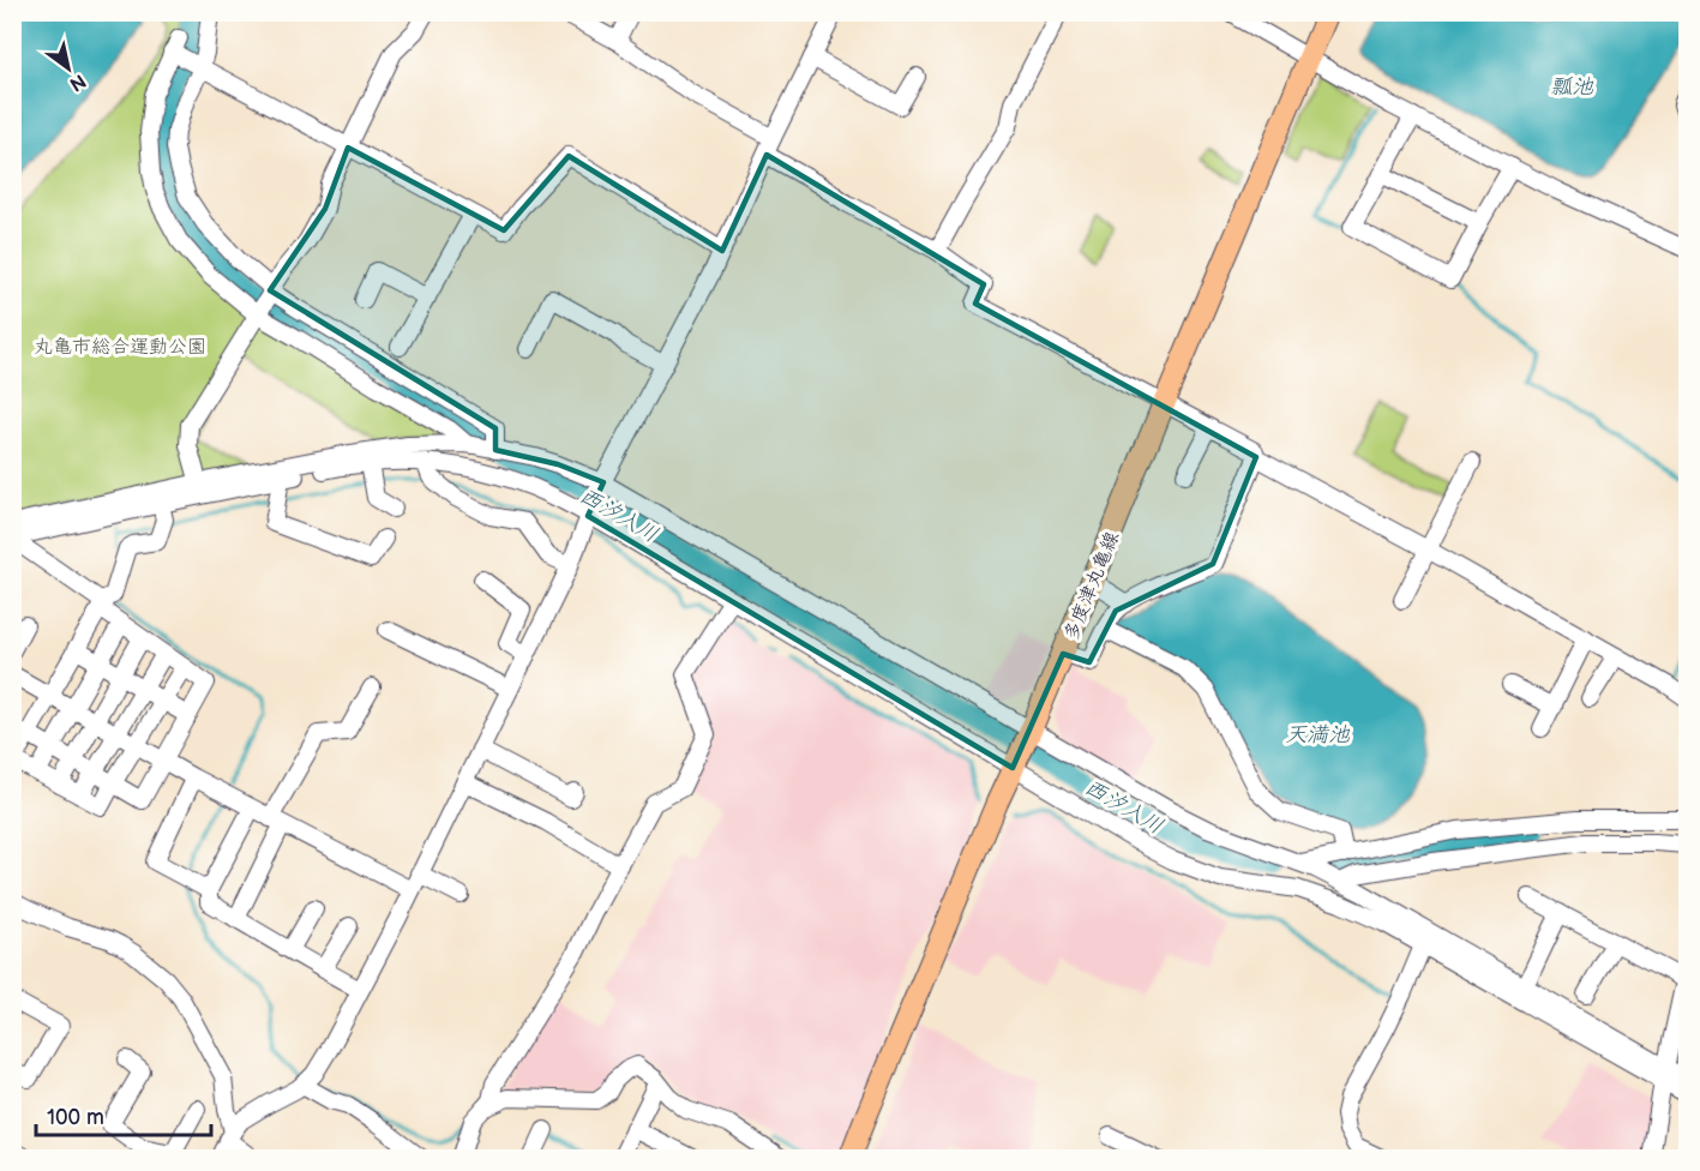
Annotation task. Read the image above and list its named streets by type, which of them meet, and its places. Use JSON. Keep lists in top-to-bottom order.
{
  "streets": {
    "main road": ["多度津丸亀線"]
  },
  "water": ["瓢池", "西汐入川", "天満池"],
  "parks": ["丸亀市総合運動公園"],
  "scale_bar": "100 m",
  "north": "bottom right"
}
